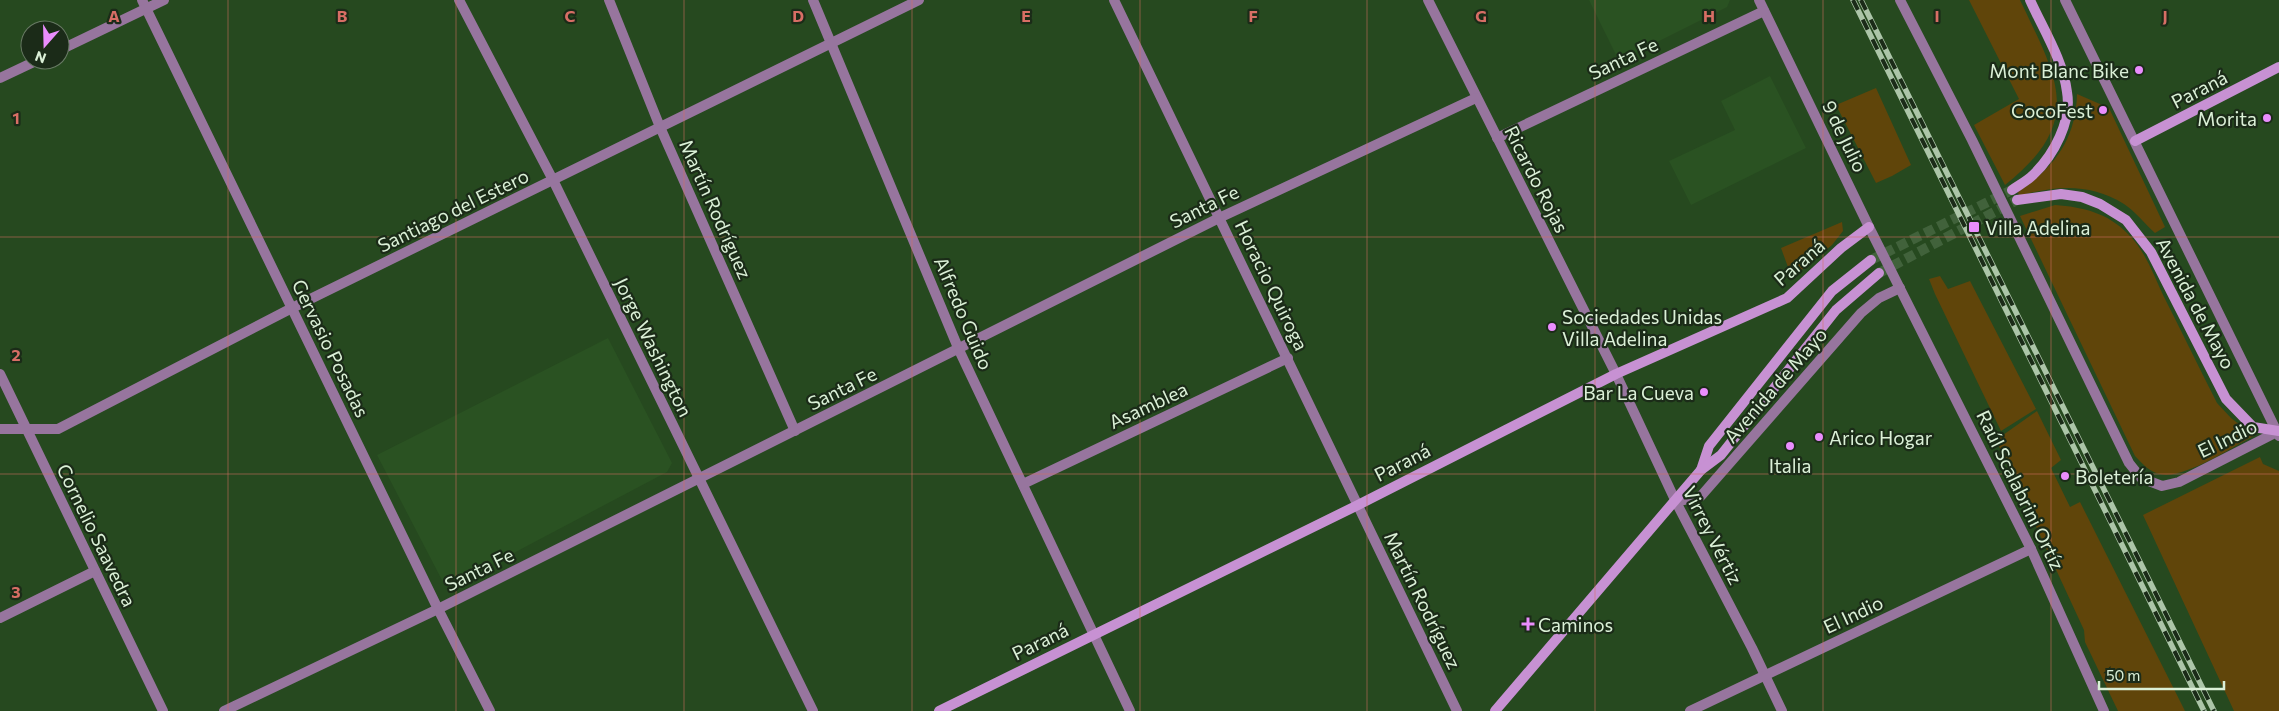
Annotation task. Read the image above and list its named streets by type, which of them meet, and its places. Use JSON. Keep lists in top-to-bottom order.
{
  "streets": {
    "main road": ["Paraná", "Avenida de Mayo"],
    "street": [
      "Santa Fe",
      "9 de Julio",
      "Ricardo Rojas",
      "Martín Rodríguez",
      "Santiago del Estero",
      "Horacio Quiroga",
      "Alfredo Guido",
      "Jorge Washington",
      "Gervasio Posadas",
      "Asamblea",
      "El Indio",
      "Raúl Scalabrini Ortíz",
      "Cornelio Saavedra",
      "Virrey Vértiz"
    ]
  },
  "crossings": [
    ["Santa Fe", "9 de Julio"],
    ["Santa Fe", "Ricardo Rojas"],
    ["Santa Fe", "Martín Rodríguez"],
    ["Santa Fe", "Horacio Quiroga"],
    ["Santa Fe", "Alfredo Guido"],
    ["Santa Fe", "Jorge Washington"],
    ["Santa Fe", "Gervasio Posadas"],
    ["Paraná", "9 de Julio"],
    ["Paraná", "Ricardo Rojas"],
    ["Paraná", "Martín Rodríguez"],
    ["Paraná", "Horacio Quiroga"],
    ["Paraná", "Alfredo Guido"],
    ["Paraná", "Virrey Vértiz"],
    ["9 de Julio", "Avenida de Mayo"],
    ["9 de Julio", "Raúl Scalabrini Ortíz"],
    ["Ricardo Rojas", "Virrey Vértiz"],
    ["Martín Rodríguez", "Santiago del Estero"],
    ["Martín Rodríguez", "Horacio Quiroga"],
    ["Santiago del Estero", "Alfredo Guido"],
    ["Santiago del Estero", "Jorge Washington"],
    ["Santiago del Estero", "Gervasio Posadas"],
    ["Santiago del Estero", "Cornelio Saavedra"],
    ["Horacio Quiroga", "Asamblea"],
    ["Avenida de Mayo", "El Indio"],
    ["Avenida de Mayo", "Raúl Scalabrini Ortíz"],
    ["Avenida de Mayo", "Virrey Vértiz"],
    ["Alfredo Guido", "Asamblea"],
    ["El Indio", "Raúl Scalabrini Ortíz"],
    ["El Indio", "Virrey Vértiz"]
  ],
  "places": {
    "other": [
      "Mont Blanc Bike",
      "CocoFest",
      "Morita",
      "Sociedades Unidas Villa Adelina",
      "Bar La Cueva",
      "Arico Hogar",
      "Italia",
      "Boletería"
    ],
    "transit": ["Villa Adelina"],
    "health": ["Caminos"]
  },
  "scale_bar": "50 m",
  "north": "bottom",
  "grid": {
    "columns": [
      "A",
      "B",
      "C",
      "D",
      "E",
      "F",
      "G",
      "H",
      "I",
      "J"
    ],
    "rows": ["1", "2", "3"]
  }
}
